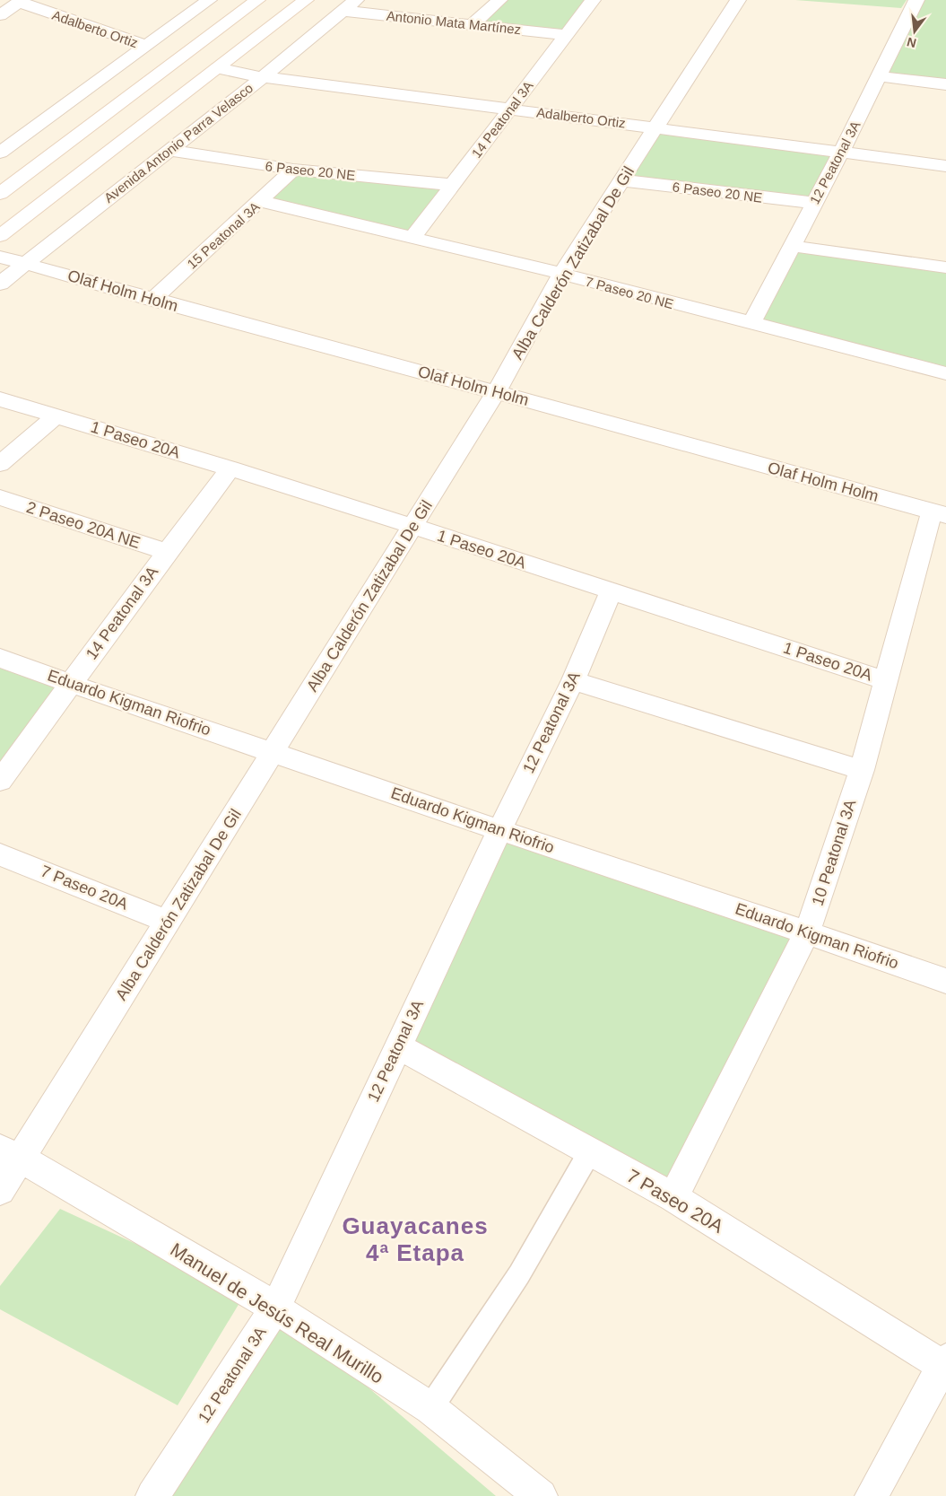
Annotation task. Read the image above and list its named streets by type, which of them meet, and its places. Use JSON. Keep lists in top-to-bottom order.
{
  "streets": {
    "street": [
      "Antonio Mata Martínez",
      "Adalberto Ortiz",
      "14 Peatonal 3A",
      "Avenida Antonio Parra Velasco",
      "12 Peatonal 3A",
      "6 Paseo 20 NE",
      "15 Peatonal 3A",
      "Alba Calderón Zatizabal De Gil",
      "Olaf Holm Holm",
      "7 Paseo 20 NE",
      "1 Paseo 20A",
      "2 Paseo 20A NE",
      "Eduardo Kigman Riofrio",
      "10 Peatonal 3A",
      "7 Paseo 20A",
      "Manuel de Jesús Real Murillo"
    ]
  },
  "crossings": [
    ["Antonio Mata Martínez", "14 Peatonal 3A"],
    ["Antonio Mata Martínez", "Avenida Antonio Parra Velasco"],
    ["Adalberto Ortiz", "14 Peatonal 3A"],
    ["Adalberto Ortiz", "Avenida Antonio Parra Velasco"],
    ["Adalberto Ortiz", "12 Peatonal 3A"],
    ["Adalberto Ortiz", "Alba Calderón Zatizabal De Gil"],
    ["14 Peatonal 3A", "6 Paseo 20 NE"],
    ["14 Peatonal 3A", "7 Paseo 20 NE"],
    ["14 Peatonal 3A", "1 Paseo 20A"],
    ["14 Peatonal 3A", "2 Paseo 20A NE"],
    ["14 Peatonal 3A", "Eduardo Kigman Riofrio"],
    ["Avenida Antonio Parra Velasco", "6 Paseo 20 NE"],
    ["Avenida Antonio Parra Velasco", "Olaf Holm Holm"],
    ["12 Peatonal 3A", "6 Paseo 20 NE"],
    ["12 Peatonal 3A", "7 Paseo 20 NE"],
    ["12 Peatonal 3A", "1 Paseo 20A"],
    ["12 Peatonal 3A", "Eduardo Kigman Riofrio"],
    ["12 Peatonal 3A", "7 Paseo 20A"],
    ["12 Peatonal 3A", "Manuel de Jesús Real Murillo"],
    ["6 Paseo 20 NE", "15 Peatonal 3A"],
    ["6 Paseo 20 NE", "Alba Calderón Zatizabal De Gil"],
    ["15 Peatonal 3A", "Olaf Holm Holm"],
    ["15 Peatonal 3A", "7 Paseo 20 NE"],
    ["Alba Calderón Zatizabal De Gil", "Olaf Holm Holm"],
    ["Alba Calderón Zatizabal De Gil", "7 Paseo 20 NE"],
    ["Alba Calderón Zatizabal De Gil", "1 Paseo 20A"],
    ["Alba Calderón Zatizabal De Gil", "Eduardo Kigman Riofrio"],
    ["Alba Calderón Zatizabal De Gil", "7 Paseo 20A"],
    ["Alba Calderón Zatizabal De Gil", "Manuel de Jesús Real Murillo"],
    ["Olaf Holm Holm", "10 Peatonal 3A"],
    ["1 Paseo 20A", "10 Peatonal 3A"],
    ["Eduardo Kigman Riofrio", "10 Peatonal 3A"],
    ["10 Peatonal 3A", "7 Paseo 20A"]
  ],
  "districts": ["Guayacanes 4ª Etapa"],
  "north": "bottom"
}
